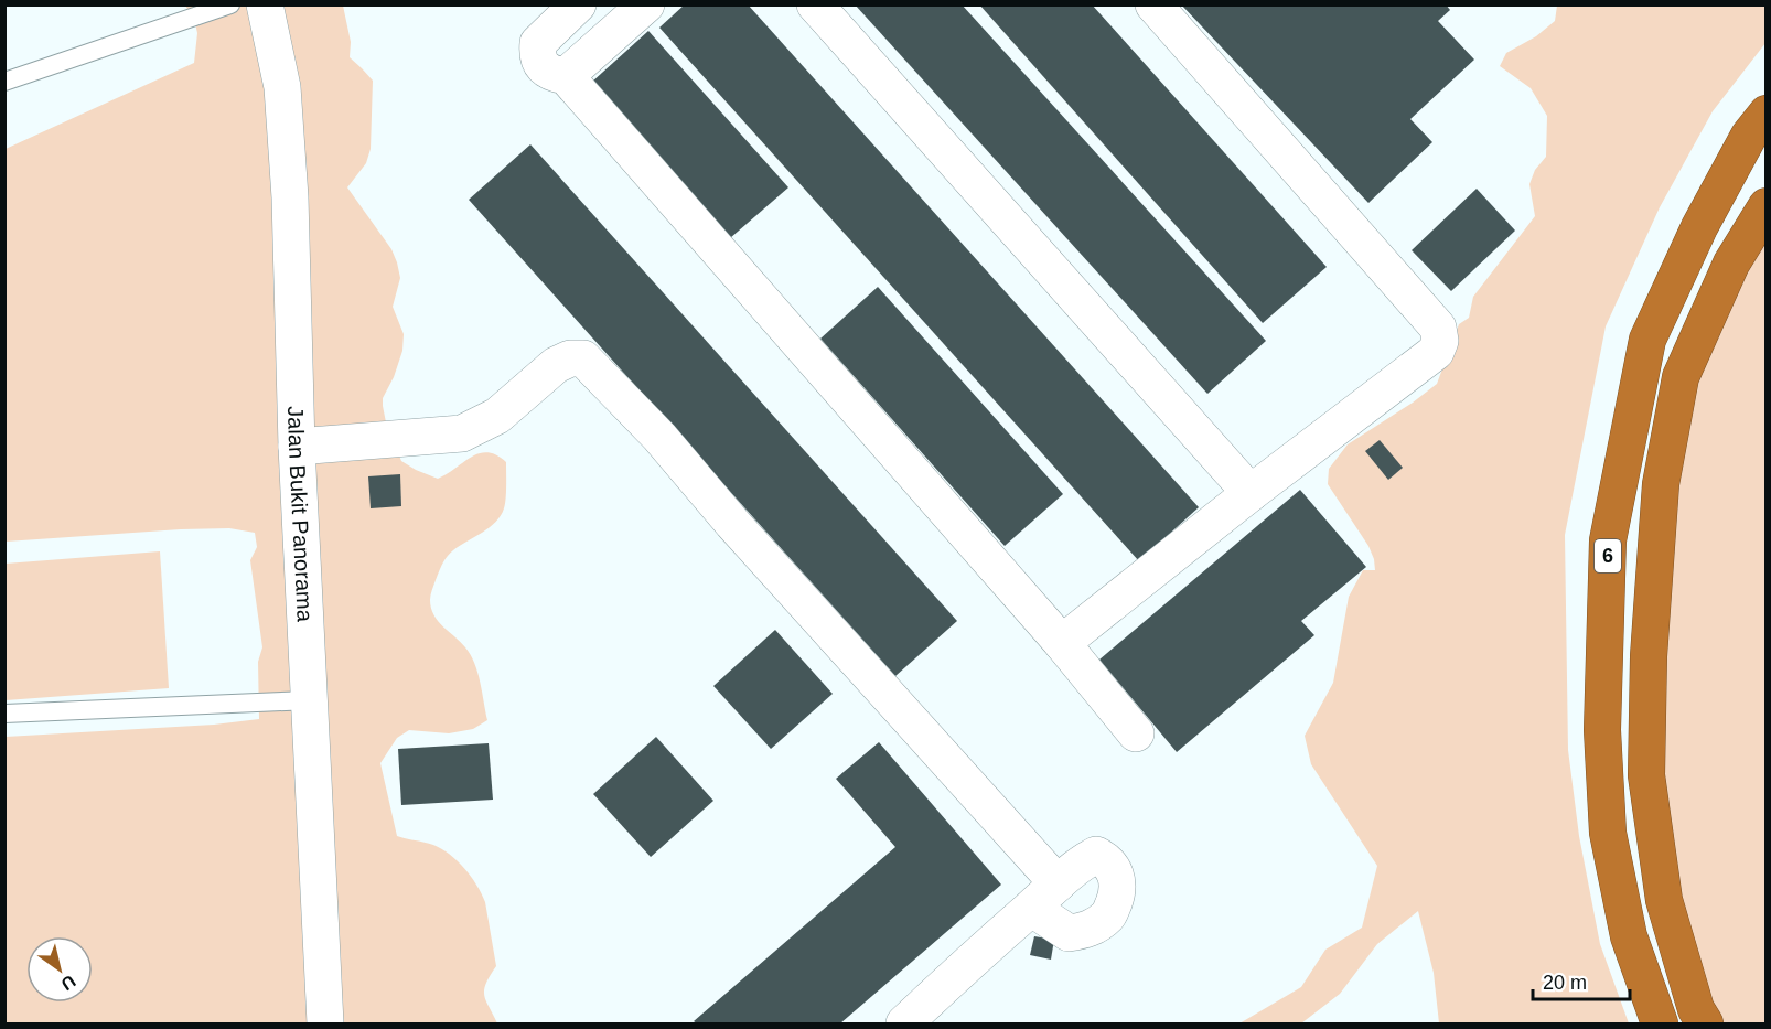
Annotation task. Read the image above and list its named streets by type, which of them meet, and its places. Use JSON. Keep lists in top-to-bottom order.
{
  "streets": {
    "highway": ["6"],
    "street": ["Jalan Bukit Panorama"]
  },
  "scale_bar": "20 m",
  "north": "bottom right"
}
